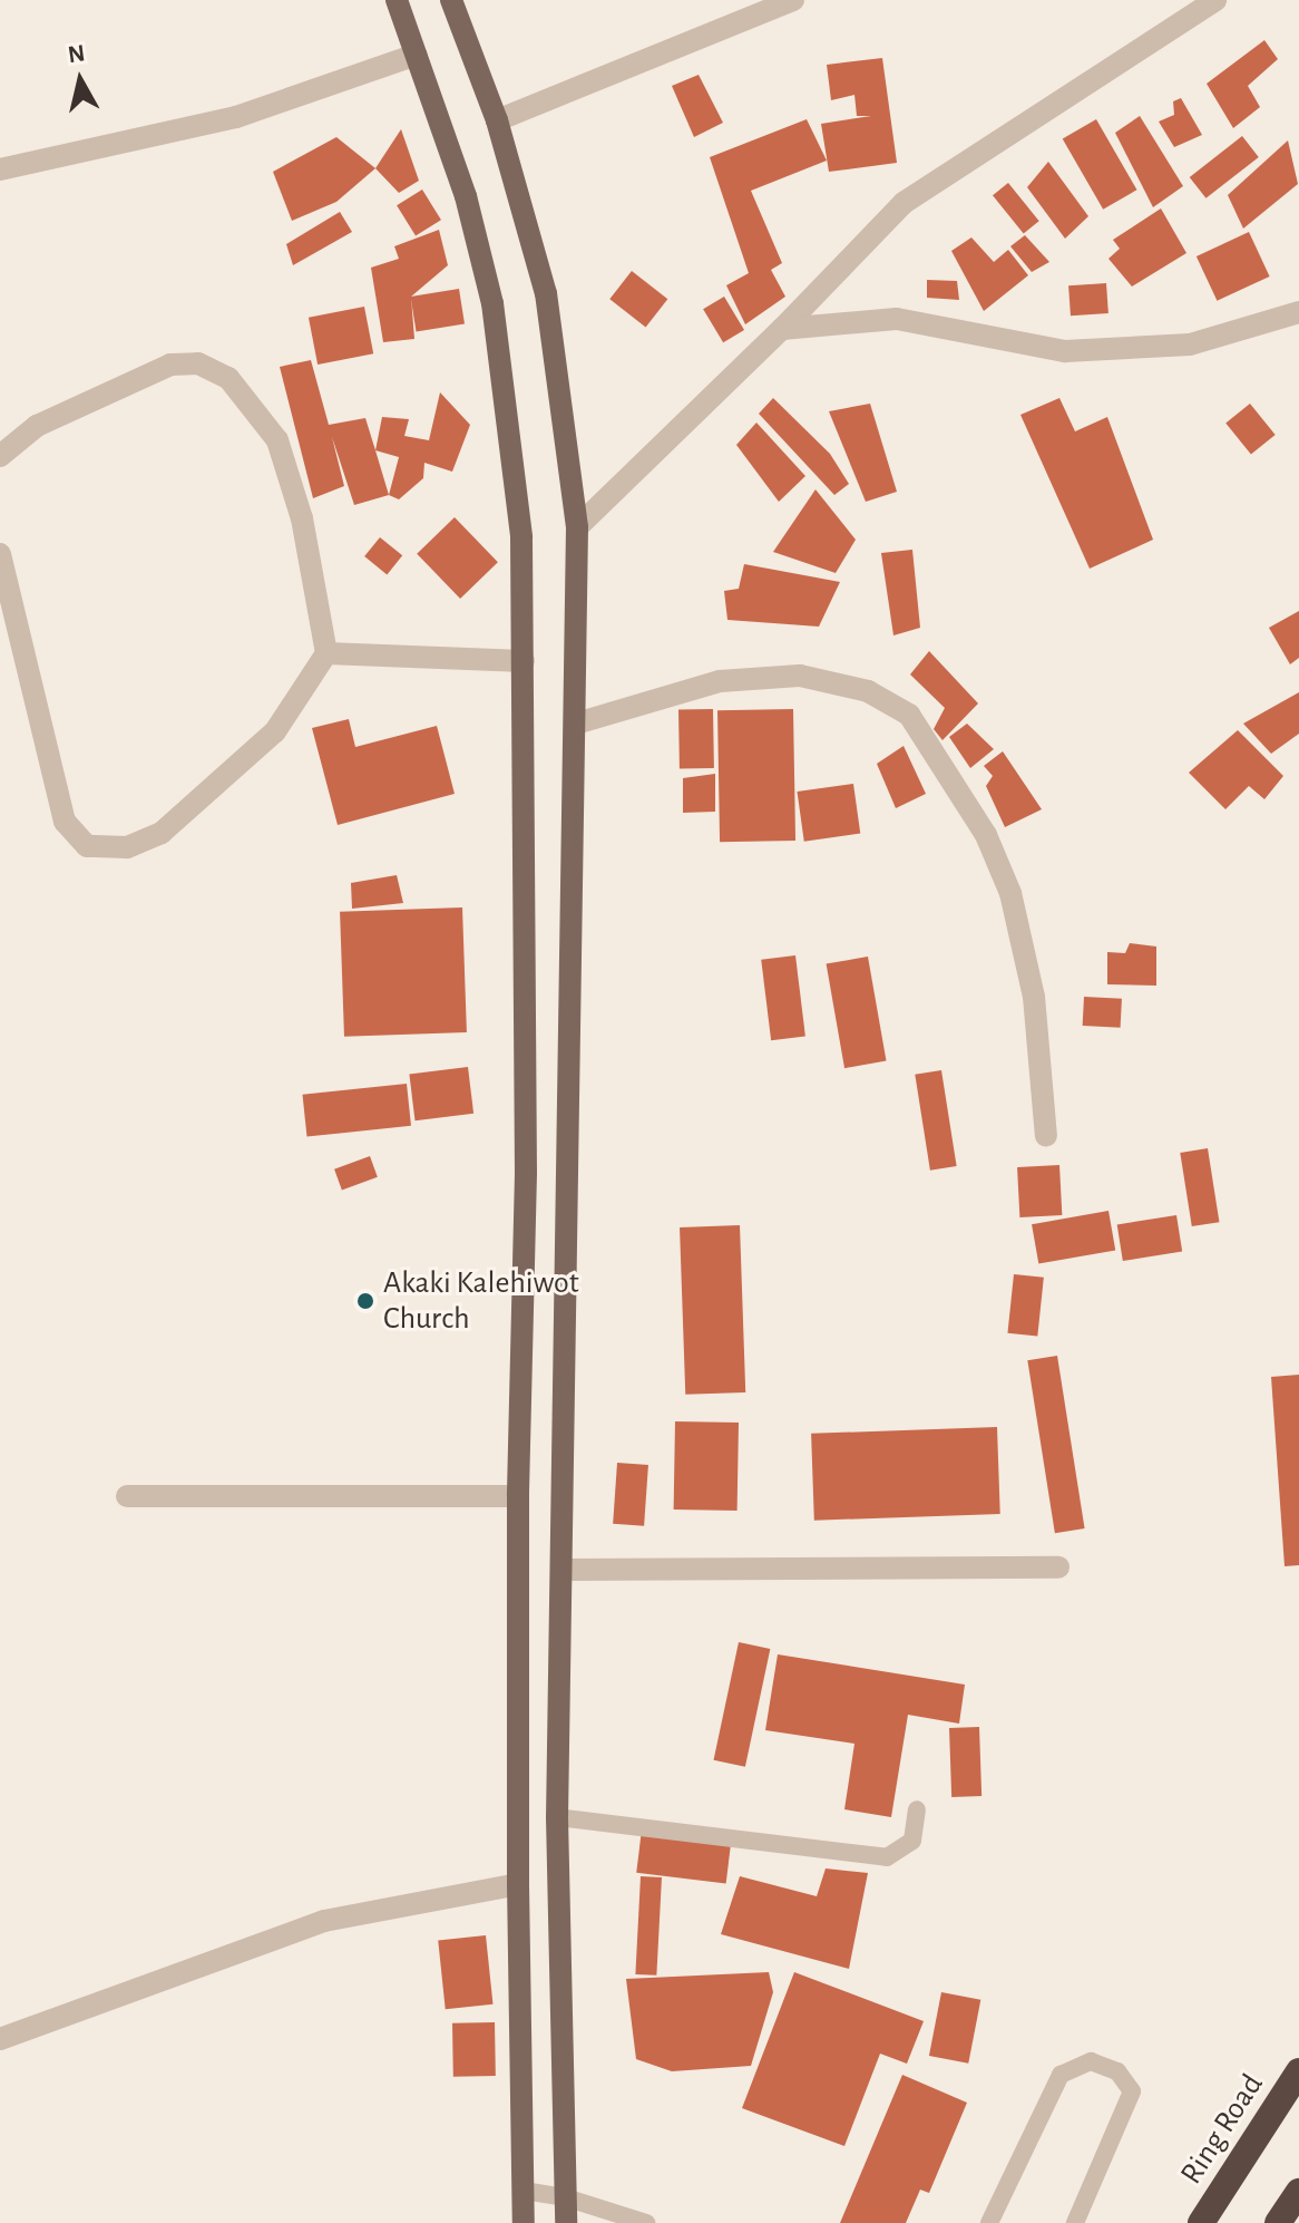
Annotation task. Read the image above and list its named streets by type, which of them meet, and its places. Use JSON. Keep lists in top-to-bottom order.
{
  "streets": {
    "highway": ["Ring Road"]
  },
  "places": ["Akaki Kalehiwot Church"],
  "north": "top"
}
